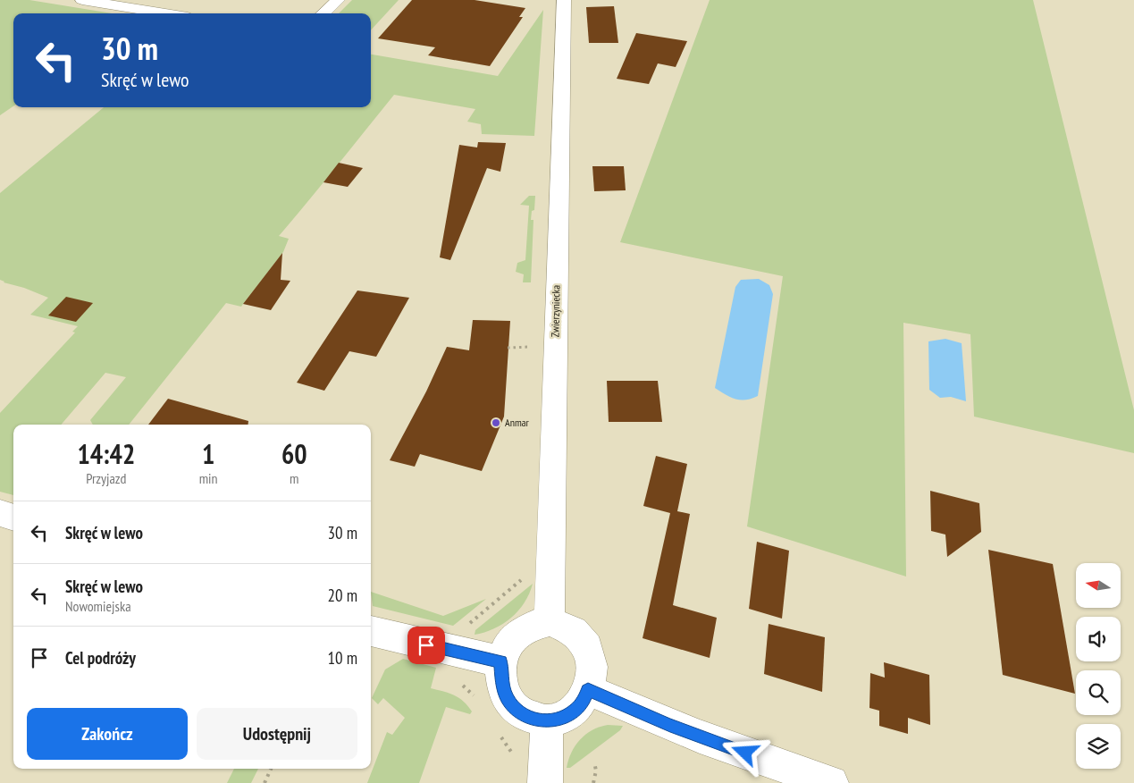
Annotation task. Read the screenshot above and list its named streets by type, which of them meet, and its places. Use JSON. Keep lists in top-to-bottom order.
{
  "streets": {
    "street": ["Zwierzyniecka"]
  },
  "places": ["Anmar"],
  "north": "left",
  "page": {
    "turn": ["30 m", "Skręć w lewo"],
    "eta": [
      "14:42",
      "Przyjazd",
      "1",
      "min",
      "60",
      "m"
    ],
    "list": [
      {
        "name": "Skręć w lewo",
        "value": "30 m"
      },
      {
        "name": "Skręć w lewo",
        "note": "Nowomiejska",
        "value": "20 m"
      },
      {
        "name": "Cel podróży",
        "value": "10 m"
      }
    ],
    "buttons": ["Zakończ", "Udostępnij"]
  }
}
